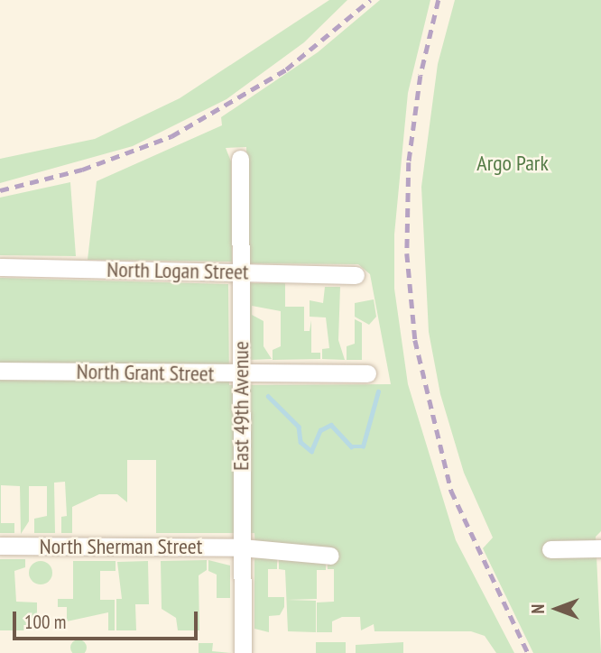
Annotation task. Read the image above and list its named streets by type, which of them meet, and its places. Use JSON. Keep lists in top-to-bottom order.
{
  "streets": {
    "street": [
      "North Logan Street",
      "North Grant Street",
      "East 49th Avenue",
      "North Sherman Street"
    ]
  },
  "crossings": [
    ["North Logan Street", "East 49th Avenue"],
    ["North Grant Street", "East 49th Avenue"],
    ["East 49th Avenue", "North Sherman Street"]
  ],
  "parks": ["Argo Park"],
  "scale_bar": "100 m",
  "north": "left"
}
